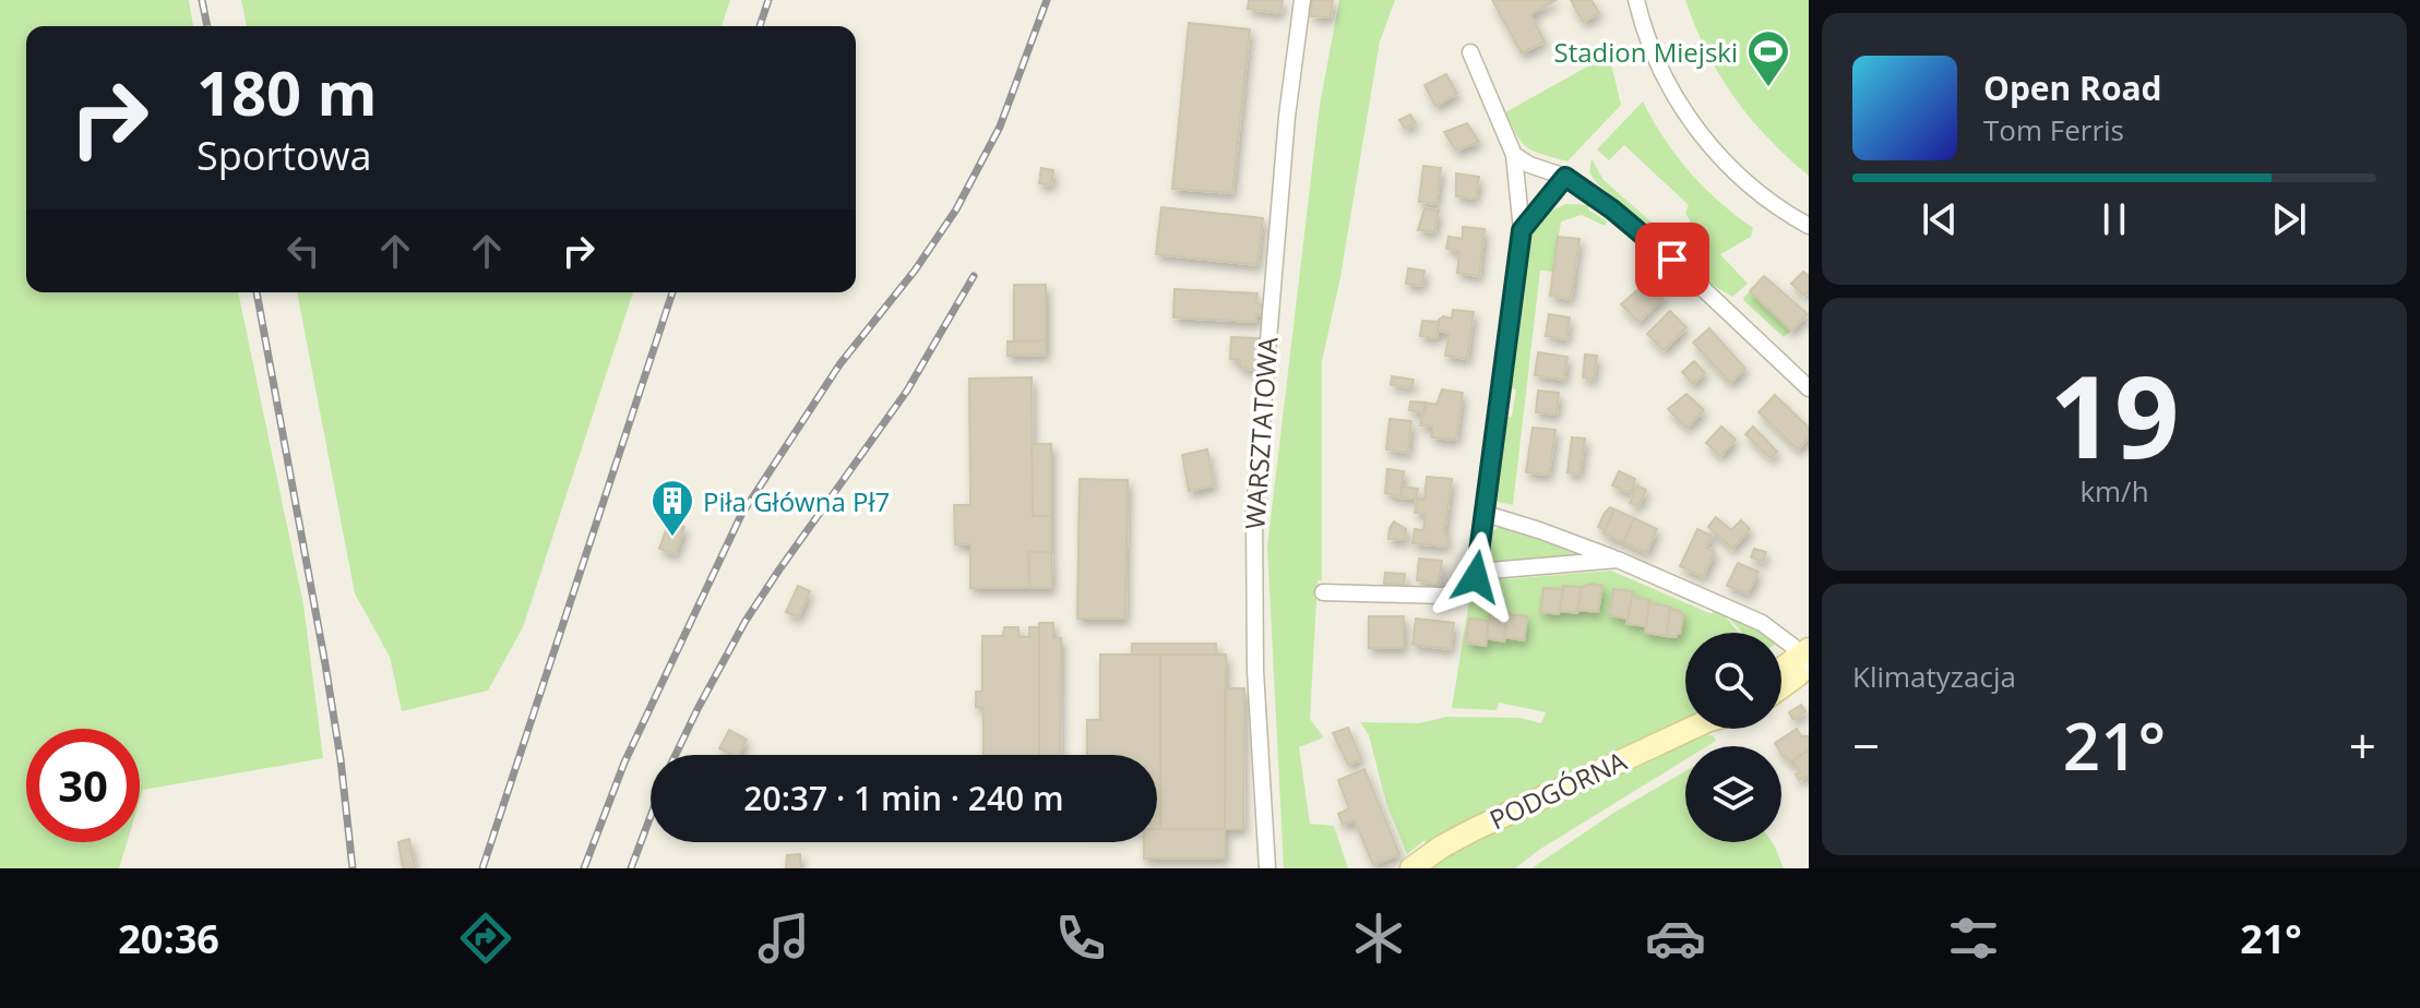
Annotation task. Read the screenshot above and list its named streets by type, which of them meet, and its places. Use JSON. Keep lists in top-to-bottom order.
{
  "streets": {
    "street": ["WARSZTATOWA", "PODGÓRNA"]
  },
  "places": {
    "sports": ["Stadion Miejski"],
    "building": ["Piła Główna Pł7"]
  },
  "page": {
    "turn": ["180 m", "Sportowa"],
    "song": ["Open Road", "Tom Ferris"],
    "tile": [
      ["19", "km/h"],
      "Klimatyzacja"
    ],
    "heat": ["−", "21°", "+"],
    "limit": "30",
    "trip": "20:37 · 1 min · 240 m",
    "tabs": ["20:36", "21°"]
  }
}
